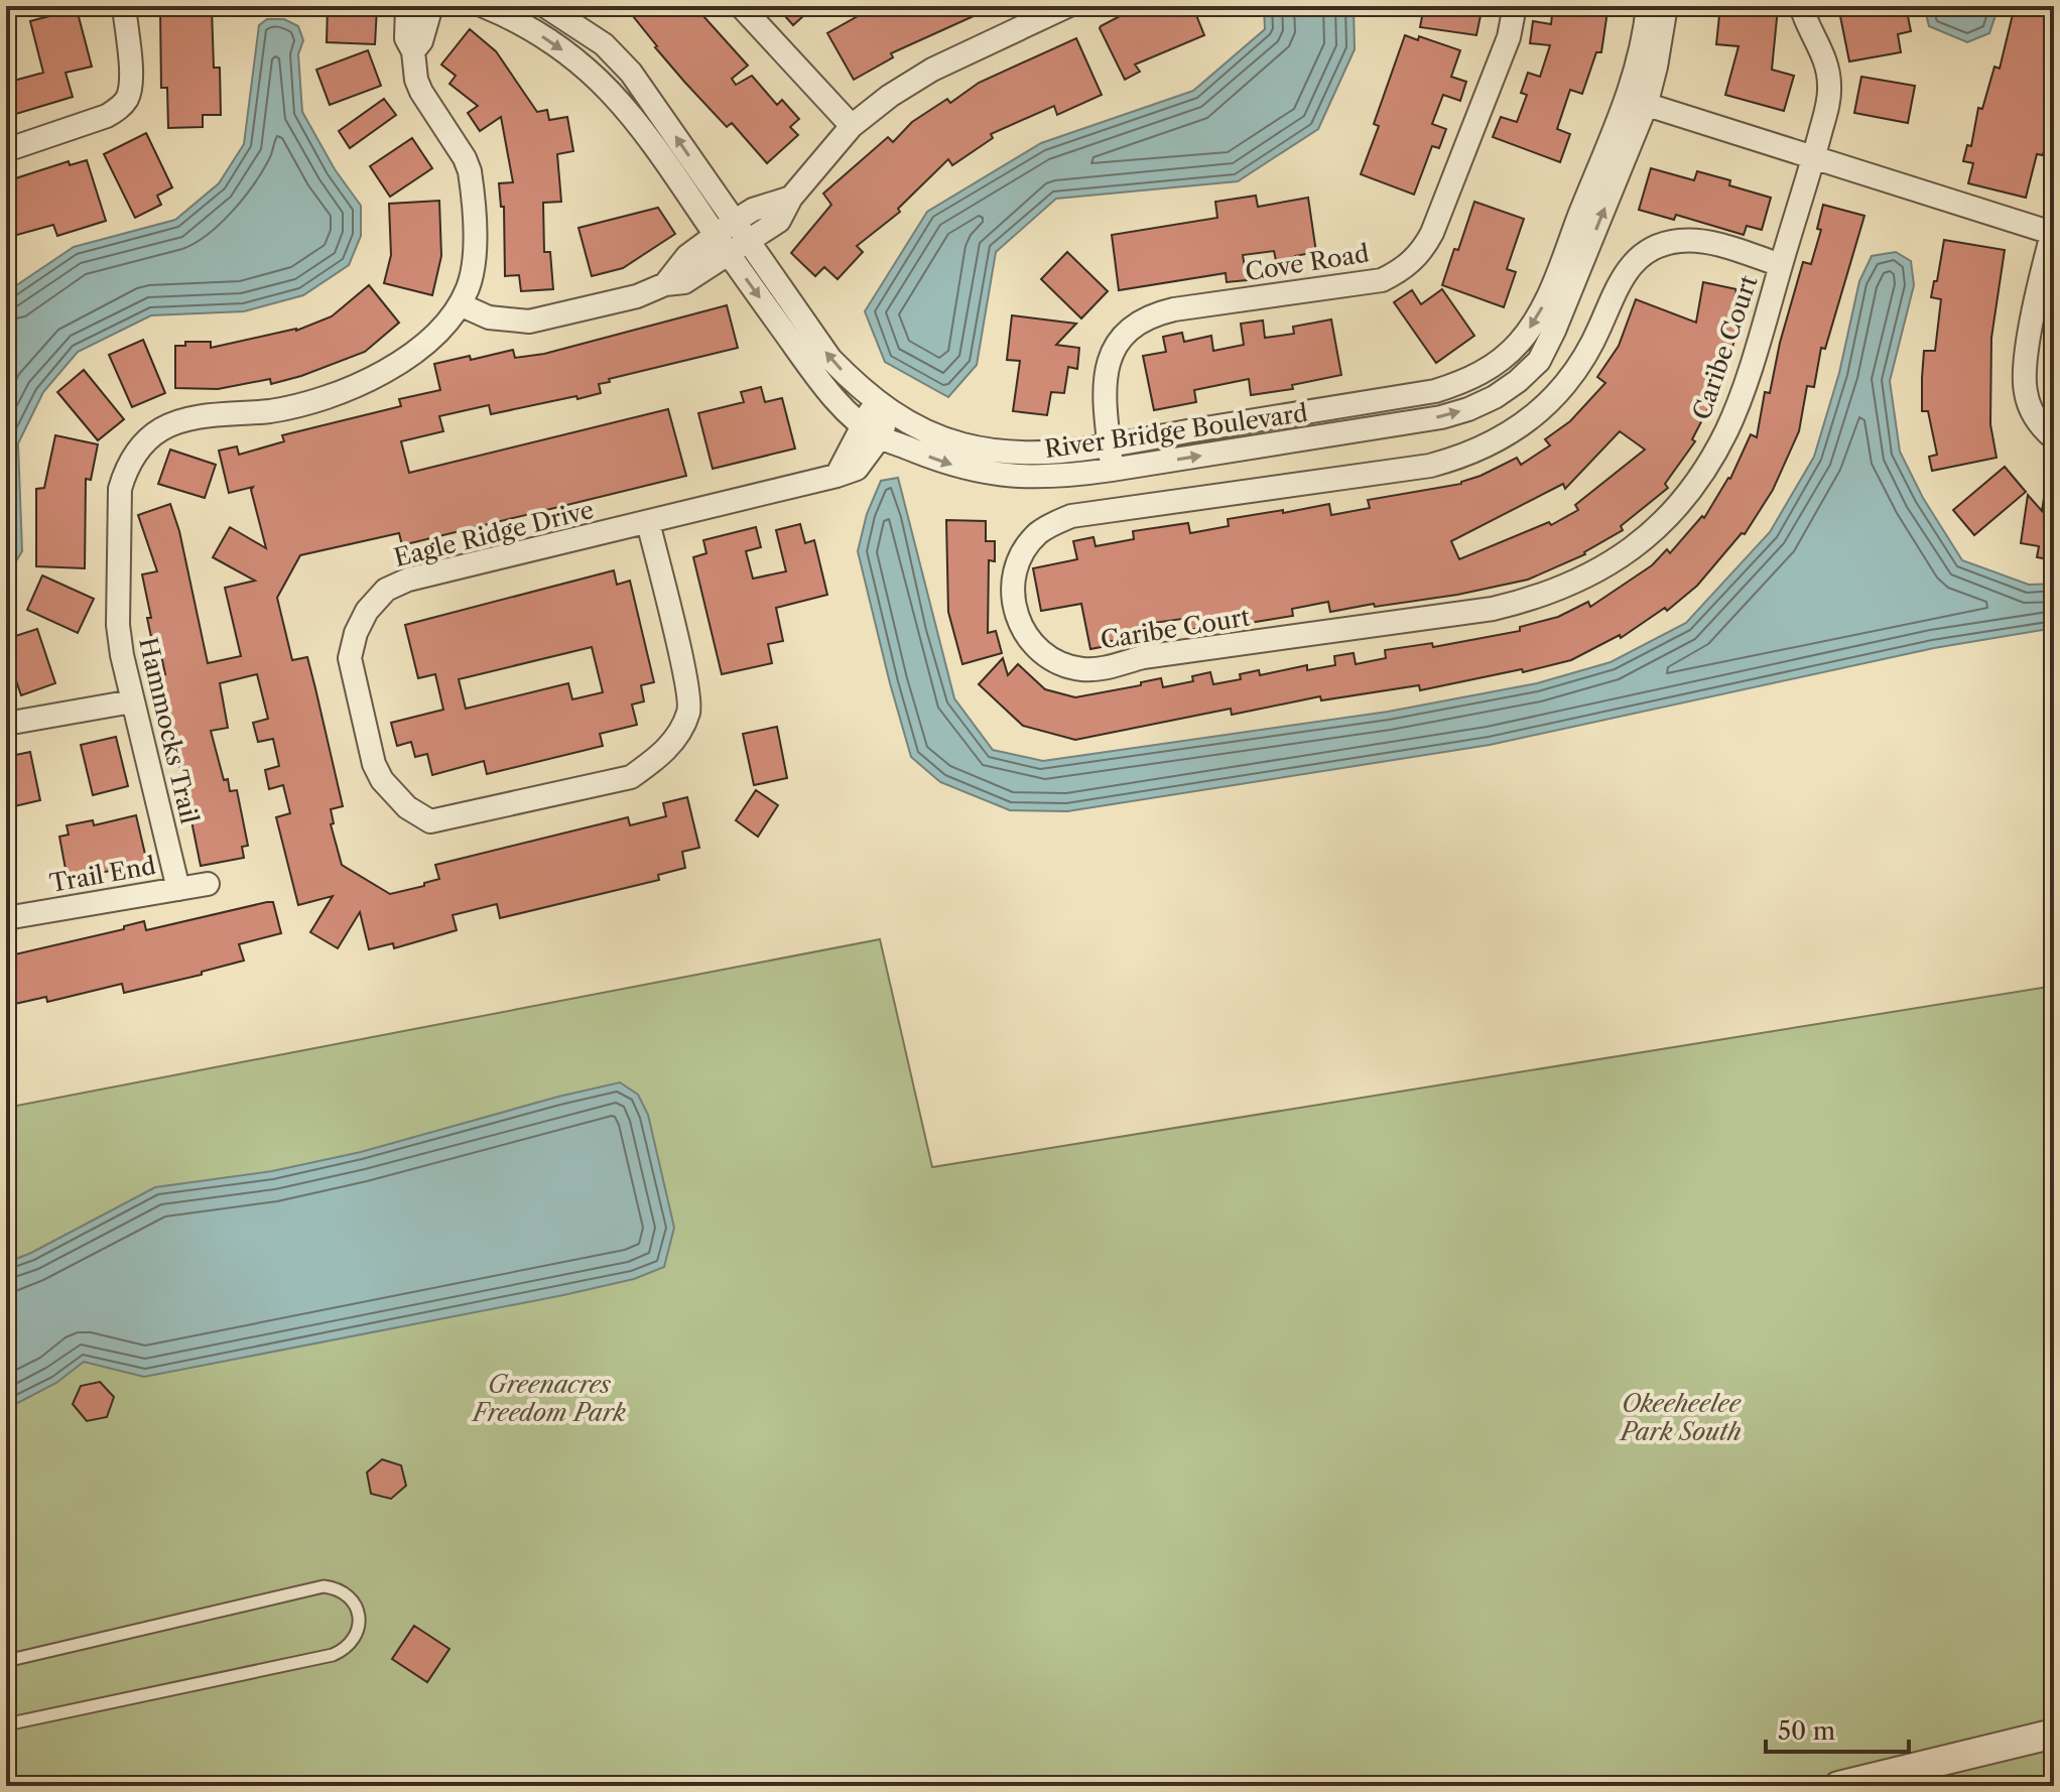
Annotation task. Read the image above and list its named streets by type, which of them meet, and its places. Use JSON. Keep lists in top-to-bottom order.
{
  "streets": {
    "street": [
      "Cove Road",
      "Caribe Court",
      "River Bridge Boulevard",
      "Eagle Ridge Drive",
      "Hammocks Trail",
      "Trail End"
    ]
  },
  "crossings": [
    ["Cove Road", "River Bridge Boulevard"],
    ["River Bridge Boulevard", "Eagle Ridge Drive"],
    ["Hammocks Trail", "Trail End"]
  ],
  "parks": ["Greenacres Freedom Park", "Okeeheelee Park South"],
  "scale_bar": "50 m"
}
